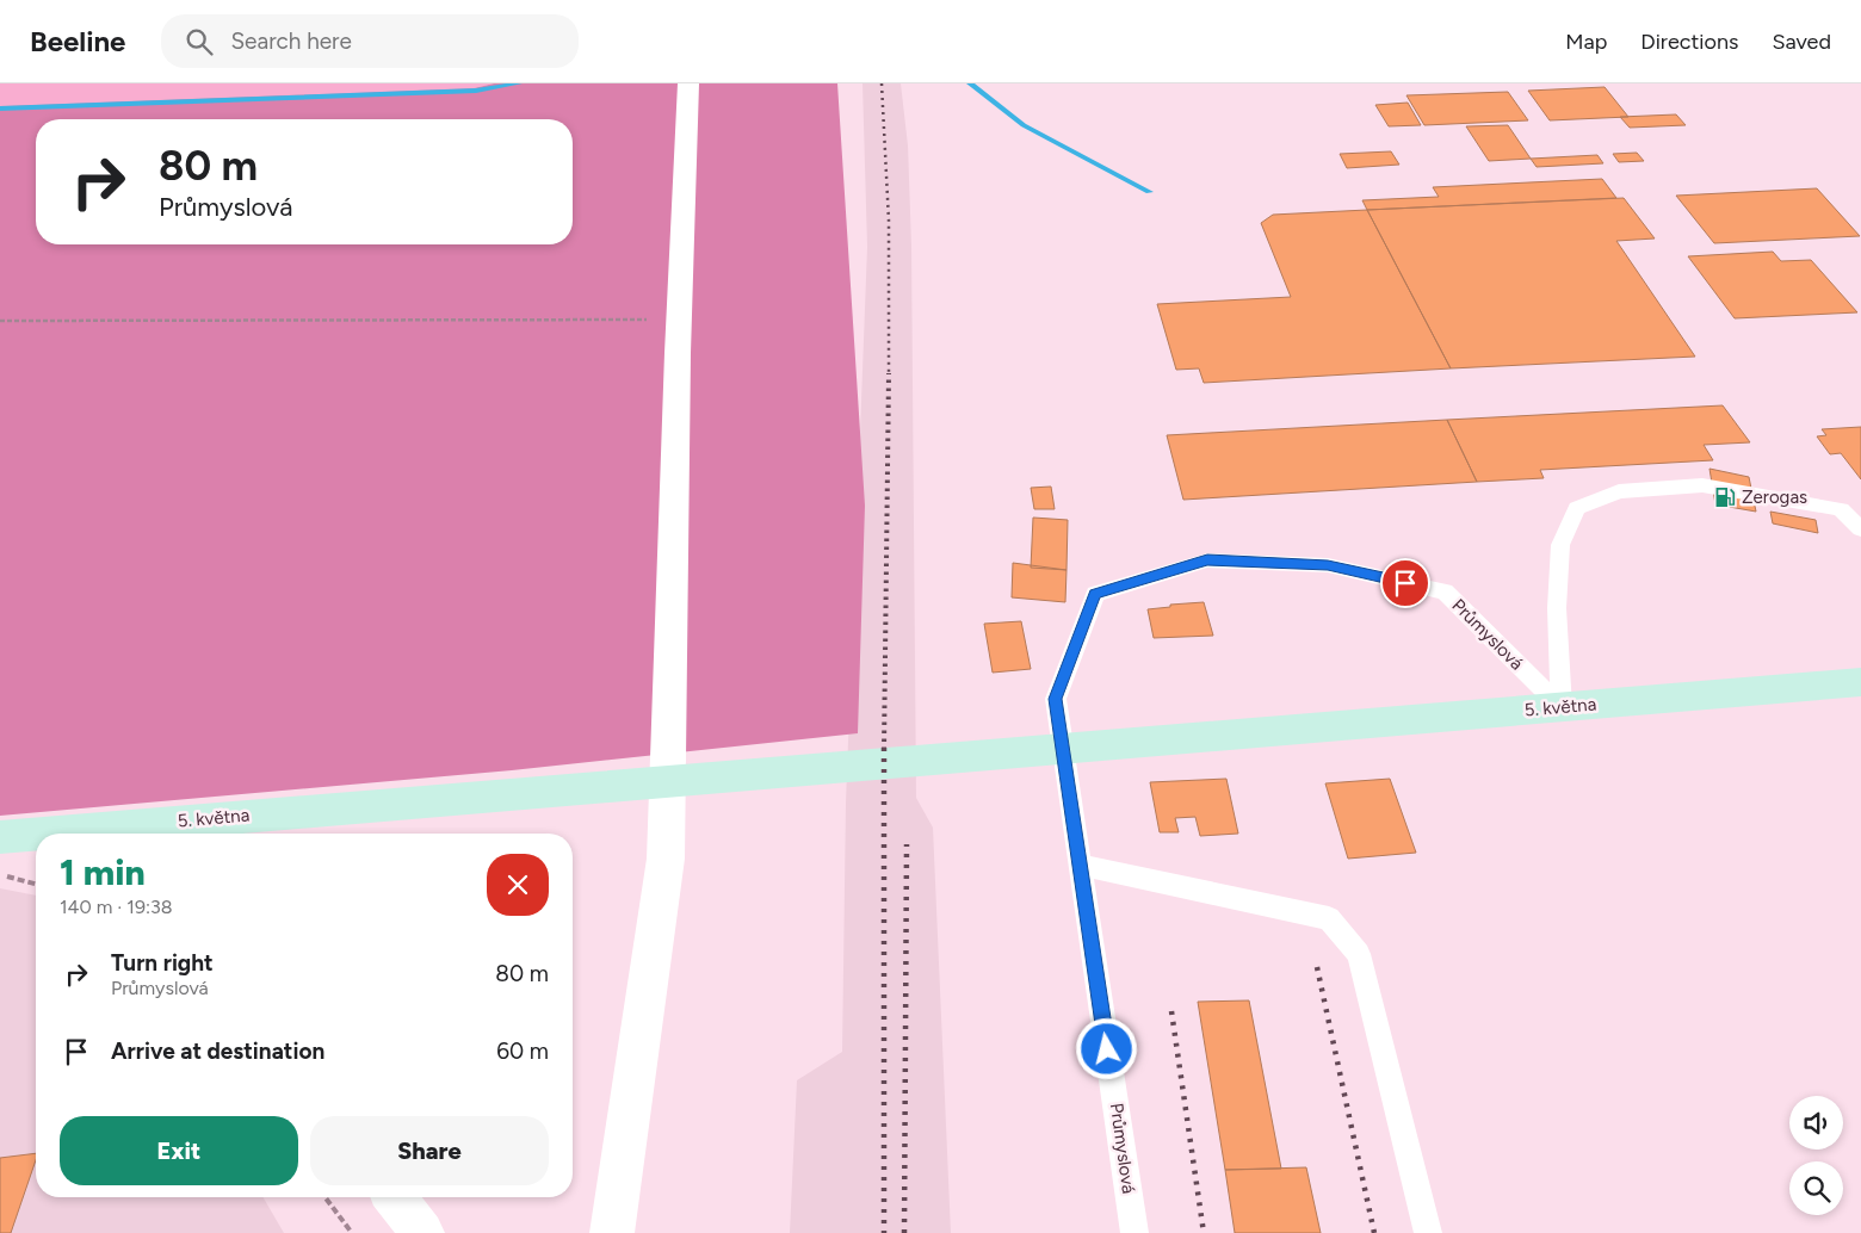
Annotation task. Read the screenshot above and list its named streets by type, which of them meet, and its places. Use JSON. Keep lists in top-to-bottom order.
{
  "streets": {
    "main road": ["5. května"],
    "lane": ["Průmyslová"]
  },
  "crossings": [
    ["Průmyslová", "5. května"]
  ],
  "places": {
    "fuel station": ["Zerogas"]
  },
  "page": {
    "header": "Beeline",
    "search": "Search here",
    "nav": ["Map", "Directions", "Saved"],
    "turn": ["80 m", "Průmyslová"],
    "heading": ["1 min", "140 m · 19:38"],
    "list": [
      {
        "name": "Turn right",
        "note": "Průmyslová",
        "value": "80 m"
      },
      {
        "name": "Arrive at destination",
        "value": "60 m"
      }
    ],
    "buttons": ["Exit", "Share"]
  }
}
